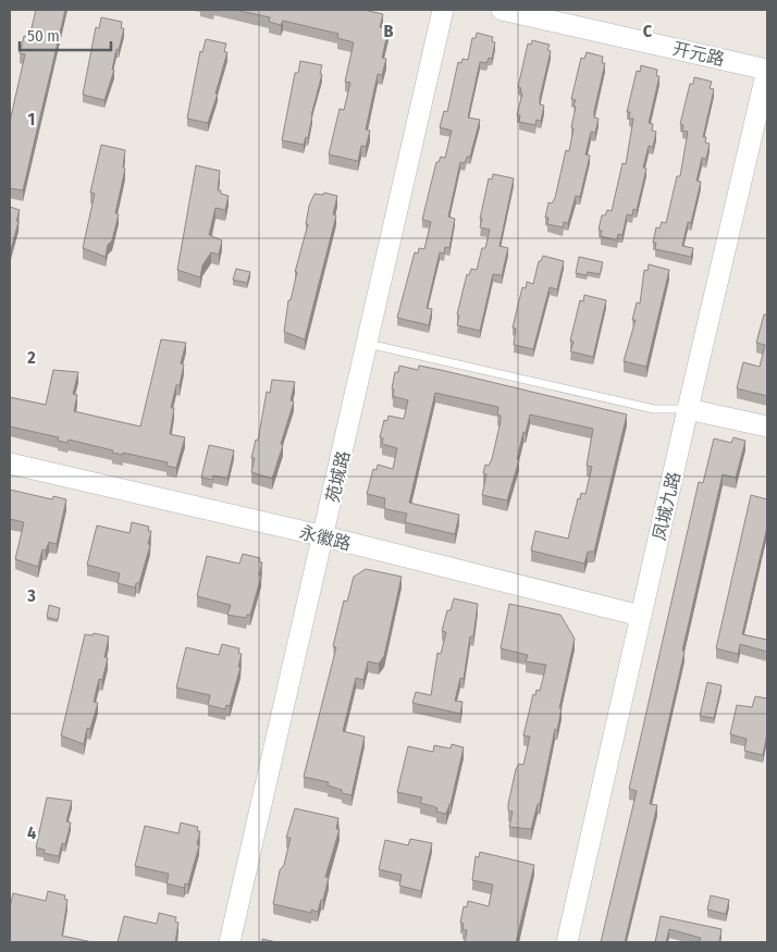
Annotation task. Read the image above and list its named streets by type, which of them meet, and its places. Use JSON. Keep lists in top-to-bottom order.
{
  "streets": {
    "street": [
      "开元路",
      "苑城路",
      "凤城九路",
      "永徽路"
    ]
  },
  "crossings": [
    ["开元路", "凤城九路"],
    ["苑城路", "永徽路"],
    ["凤城九路", "永徽路"]
  ],
  "scale_bar": "50 m",
  "grid": {
    "columns": ["B", "C"],
    "rows": [
      "1",
      "2",
      "3",
      "4"
    ]
  }
}
